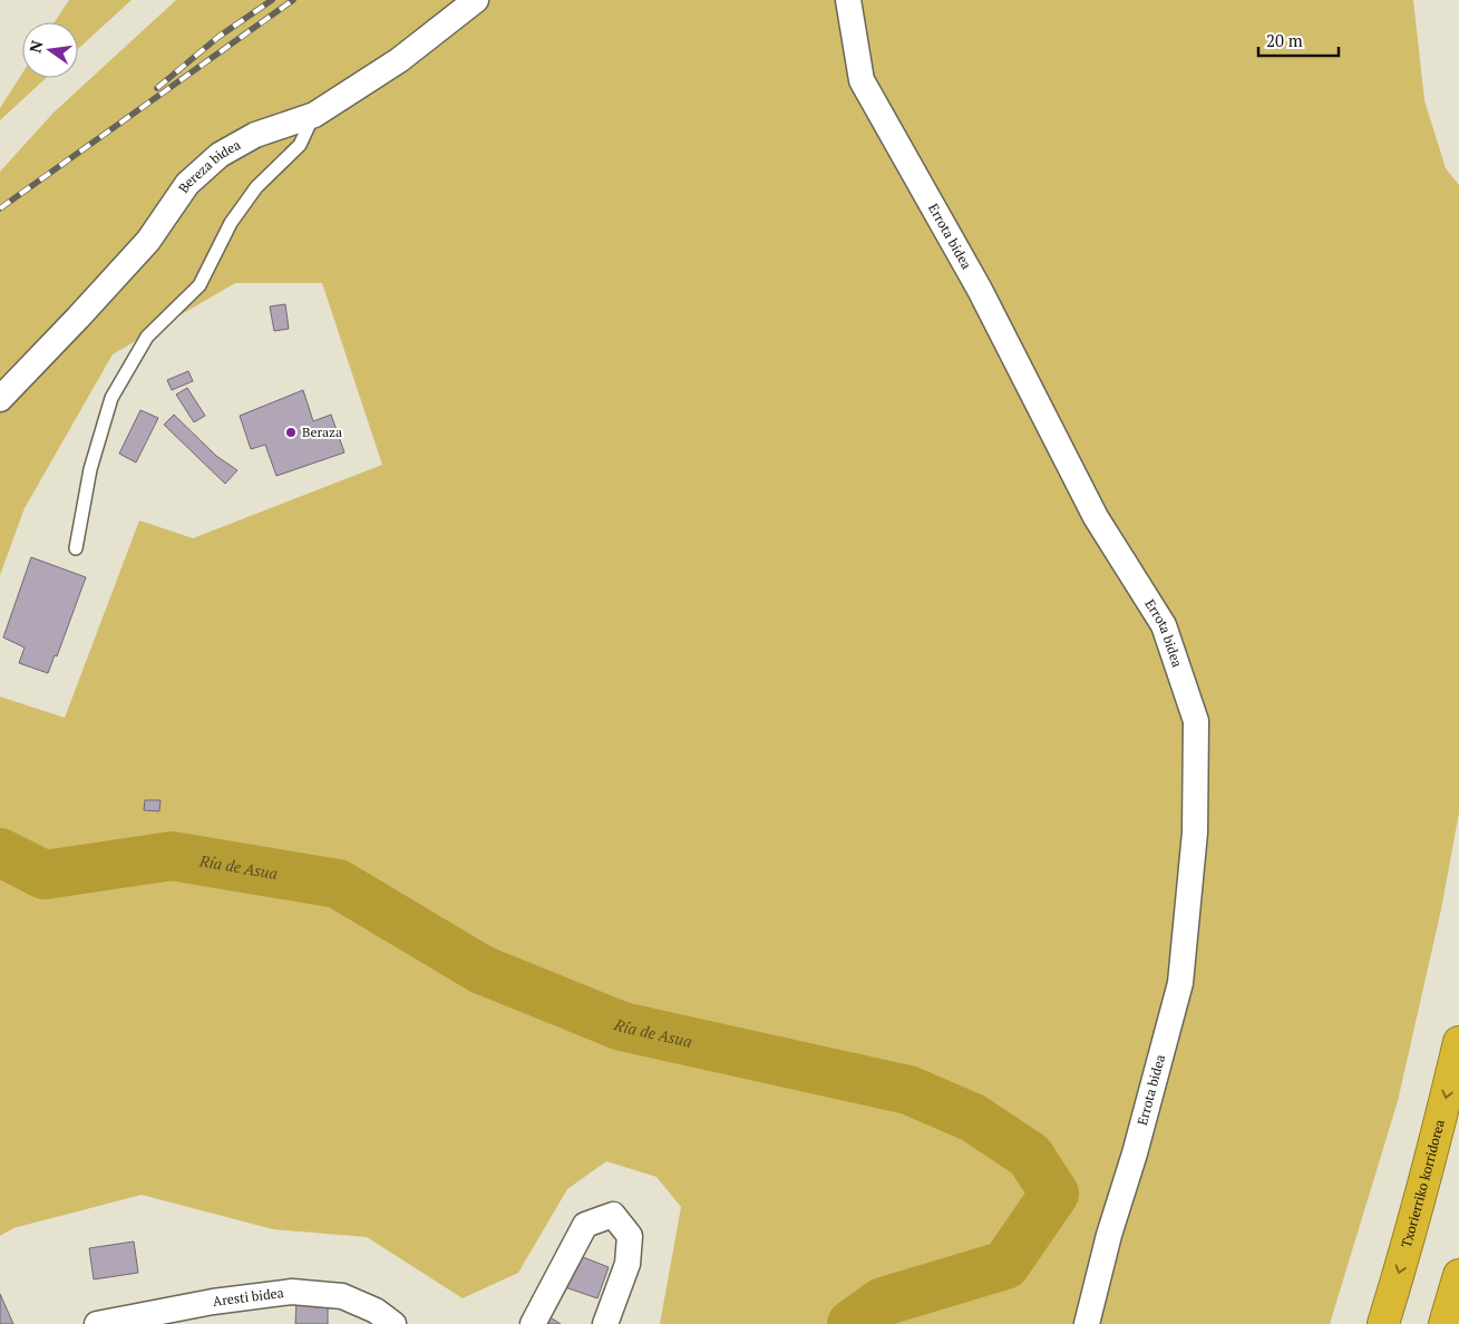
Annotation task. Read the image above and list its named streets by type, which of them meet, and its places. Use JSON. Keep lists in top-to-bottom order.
{
  "streets": {
    "highway": ["Txorierriko korridorea"],
    "street": ["Bereza bidea", "Errota bidea", "Aresti bidea"]
  },
  "one_way": ["Txorierriko korridorea"],
  "water": ["Ría de Asua"],
  "places": ["Beraza"],
  "scale_bar": "20 m",
  "north": "left"
}
